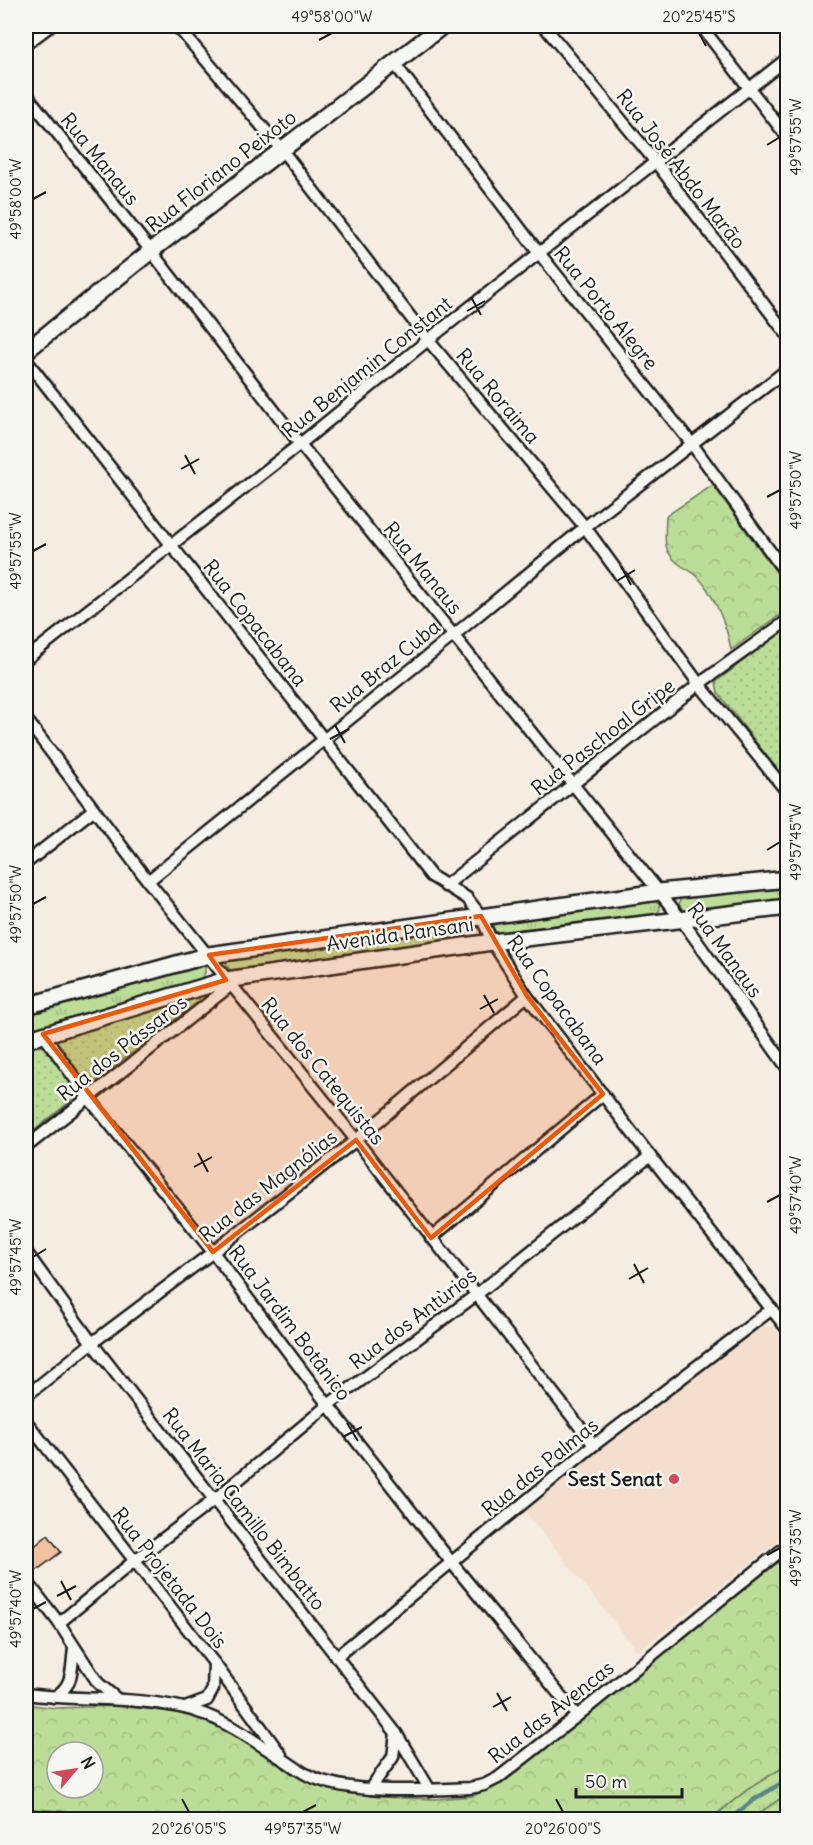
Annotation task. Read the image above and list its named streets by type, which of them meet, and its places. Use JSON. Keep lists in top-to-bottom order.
{
  "streets": {
    "main road": ["Rua Floriano Peixoto", "Avenida Pansani"],
    "street": [
      "Rua Manaus",
      "Rua José Abdo Marão",
      "Rua Porto Alegre",
      "Rua Benjamin Constant",
      "Rua Roraima",
      "Rua Copacabana",
      "Rua Braz Cuba",
      "Rua Paschoal Gripe",
      "Rua dos Pássaros",
      "Rua dos Catequistas",
      "Rua das Magnólias",
      "Rua dos Antùrios",
      "Rua Jardim Botânico",
      "Rua das Palmas",
      "Rua Maria Camillo Bimbatto",
      "Rua Projetada Dois",
      "Rua das Avencas"
    ]
  },
  "crossings": [
    ["Rua Manaus", "Rua Floriano Peixoto"],
    ["Rua Manaus", "Rua Benjamin Constant"],
    ["Rua Manaus", "Rua Braz Cuba"],
    ["Rua Manaus", "Rua Paschoal Gripe"],
    ["Rua Manaus", "Avenida Pansani"],
    ["Rua José Abdo Marão", "Rua Benjamin Constant"],
    ["Rua Floriano Peixoto", "Rua Porto Alegre"],
    ["Rua Floriano Peixoto", "Rua Roraima"],
    ["Rua Porto Alegre", "Rua Benjamin Constant"],
    ["Rua Porto Alegre", "Rua Braz Cuba"],
    ["Rua Benjamin Constant", "Rua Roraima"],
    ["Rua Benjamin Constant", "Rua Copacabana"],
    ["Rua Roraima", "Rua Braz Cuba"],
    ["Rua Roraima", "Rua Paschoal Gripe"],
    ["Rua Copacabana", "Rua Braz Cuba"],
    ["Rua Copacabana", "Rua Paschoal Gripe"],
    ["Rua Copacabana", "Avenida Pansani"],
    ["Rua Copacabana", "Rua das Magnólias"],
    ["Rua Copacabana", "Rua dos Antùrios"],
    ["Rua Copacabana", "Rua das Palmas"],
    ["Rua Braz Cuba", "Rua dos Catequistas"],
    ["Avenida Pansani", "Rua dos Pássaros"],
    ["Avenida Pansani", "Rua dos Catequistas"],
    ["Avenida Pansani", "Rua Jardim Botânico"],
    ["Rua dos Pássaros", "Rua dos Catequistas"],
    ["Rua dos Pássaros", "Rua Jardim Botânico"],
    ["Rua dos Catequistas", "Rua das Magnólias"],
    ["Rua dos Catequistas", "Rua dos Antùrios"],
    ["Rua dos Catequistas", "Rua das Palmas"],
    ["Rua das Magnólias", "Rua Jardim Botânico"],
    ["Rua das Magnólias", "Rua Maria Camillo Bimbatto"],
    ["Rua dos Antùrios", "Rua Jardim Botânico"],
    ["Rua dos Antùrios", "Rua Maria Camillo Bimbatto"],
    ["Rua dos Antùrios", "Rua Projetada Dois"],
    ["Rua Jardim Botânico", "Rua das Palmas"],
    ["Rua Jardim Botânico", "Rua das Avencas"],
    ["Rua das Palmas", "Rua Maria Camillo Bimbatto"],
    ["Rua Maria Camillo Bimbatto", "Rua das Avencas"],
    ["Rua Projetada Dois", "Rua das Avencas"]
  ],
  "places": ["Sest Senat"],
  "scale_bar": "50 m",
  "north": "top right",
  "coordinates": [
    "49°58'00\"W",
    "20°25'45\"S",
    "49°57'55\"W",
    "49°57'50\"W",
    "49°57'45\"W",
    "49°57'40\"W",
    "49°57'35\"W",
    "20°26'05\"S",
    "20°26'00\"S"
  ]
}
